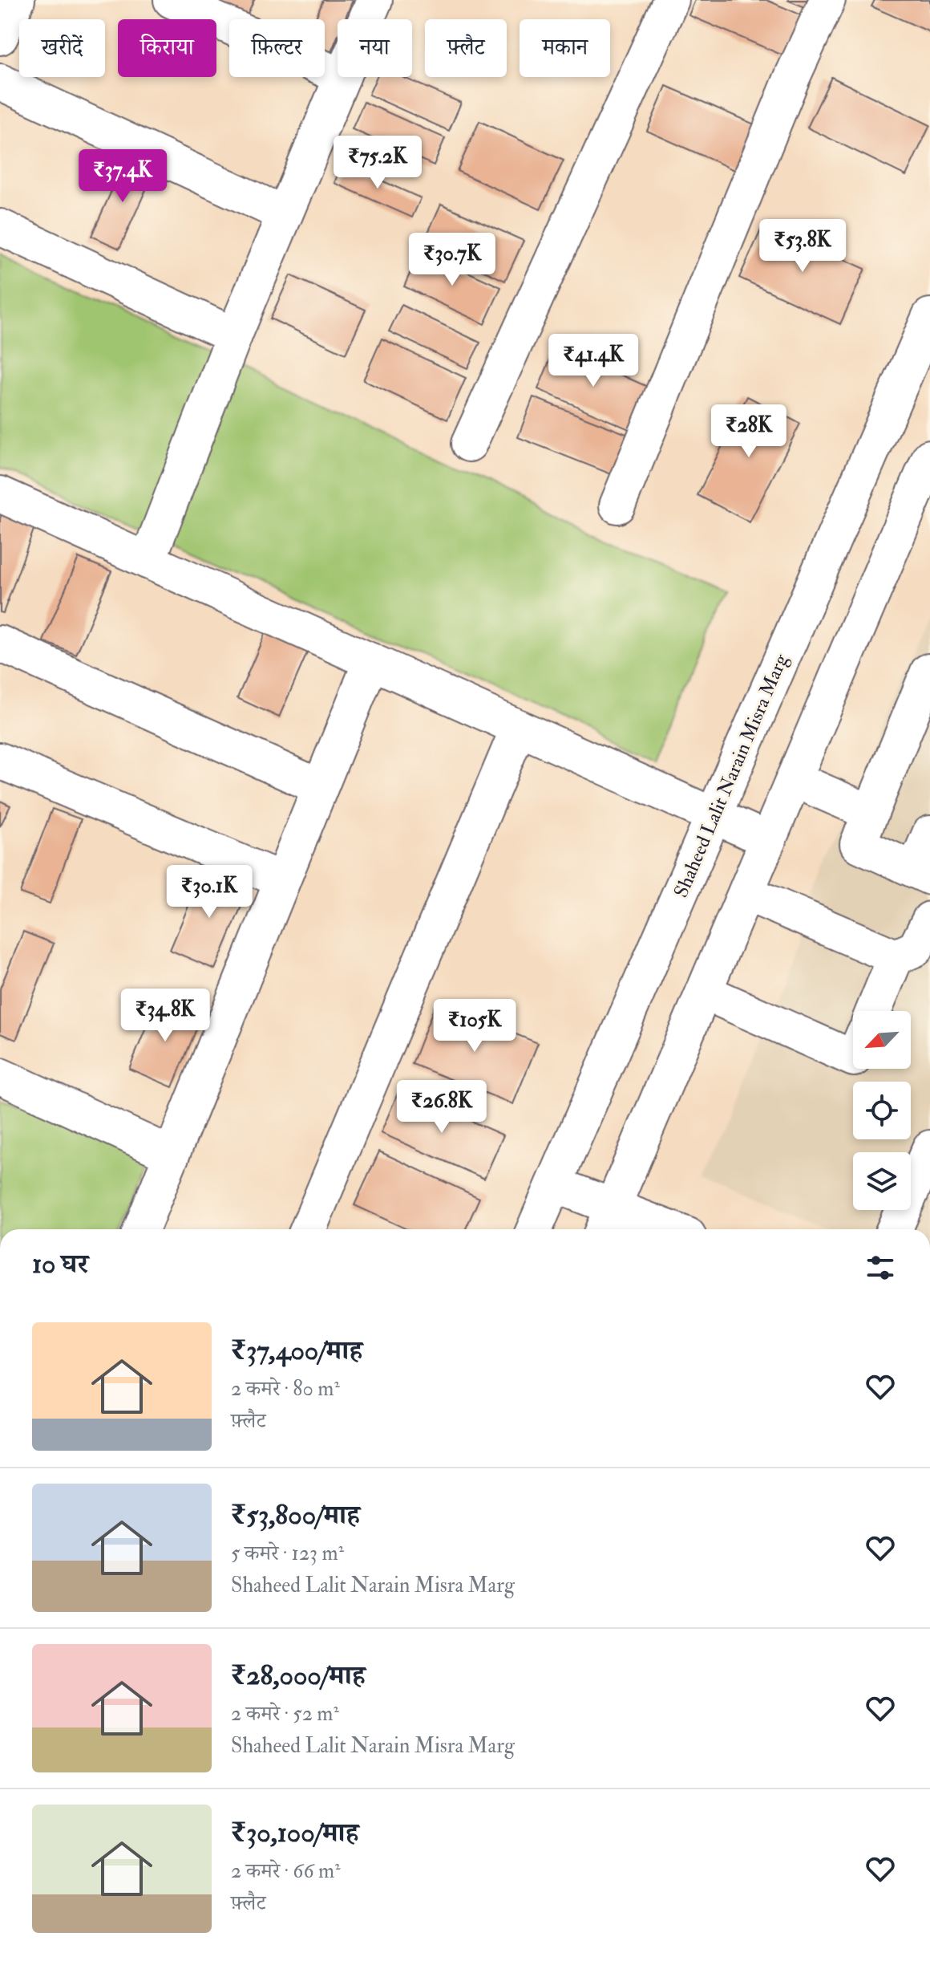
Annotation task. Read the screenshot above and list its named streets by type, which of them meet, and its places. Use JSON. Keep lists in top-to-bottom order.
{
  "streets": {
    "street": ["Shaheed Lalit Narain Misra Marg"]
  },
  "north": "bottom left",
  "page": {
    "chip": [
      "खरीदें",
      "किराया",
      "फ़िल्टर",
      "नया",
      "फ़्लैट",
      "मकान"
    ],
    "price": [
      "₹75.2K",
      "₹37.4K",
      "₹53.8K",
      "₹30.7K",
      "₹41.4K",
      "₹28K",
      "₹30.1K",
      "₹34.8K",
      "₹105K",
      "₹26.8K"
    ],
    "heading": "10 घर",
    "list": [
      {
        "name": "₹37,400/माह",
        "note": "2 कमरे · 80 m² · फ़्लैट"
      },
      {
        "name": "₹53,800/माह",
        "note": "5 कमरे · 123 m² · Shaheed Lalit Narain Misra Marg"
      },
      {
        "name": "₹28,000/माह",
        "note": "2 कमरे · 52 m² · Shaheed Lalit Narain Misra Marg"
      },
      {
        "name": "₹30,100/माह",
        "note": "2 कमरे · 66 m² · फ़्लैट"
      }
    ]
  }
}
